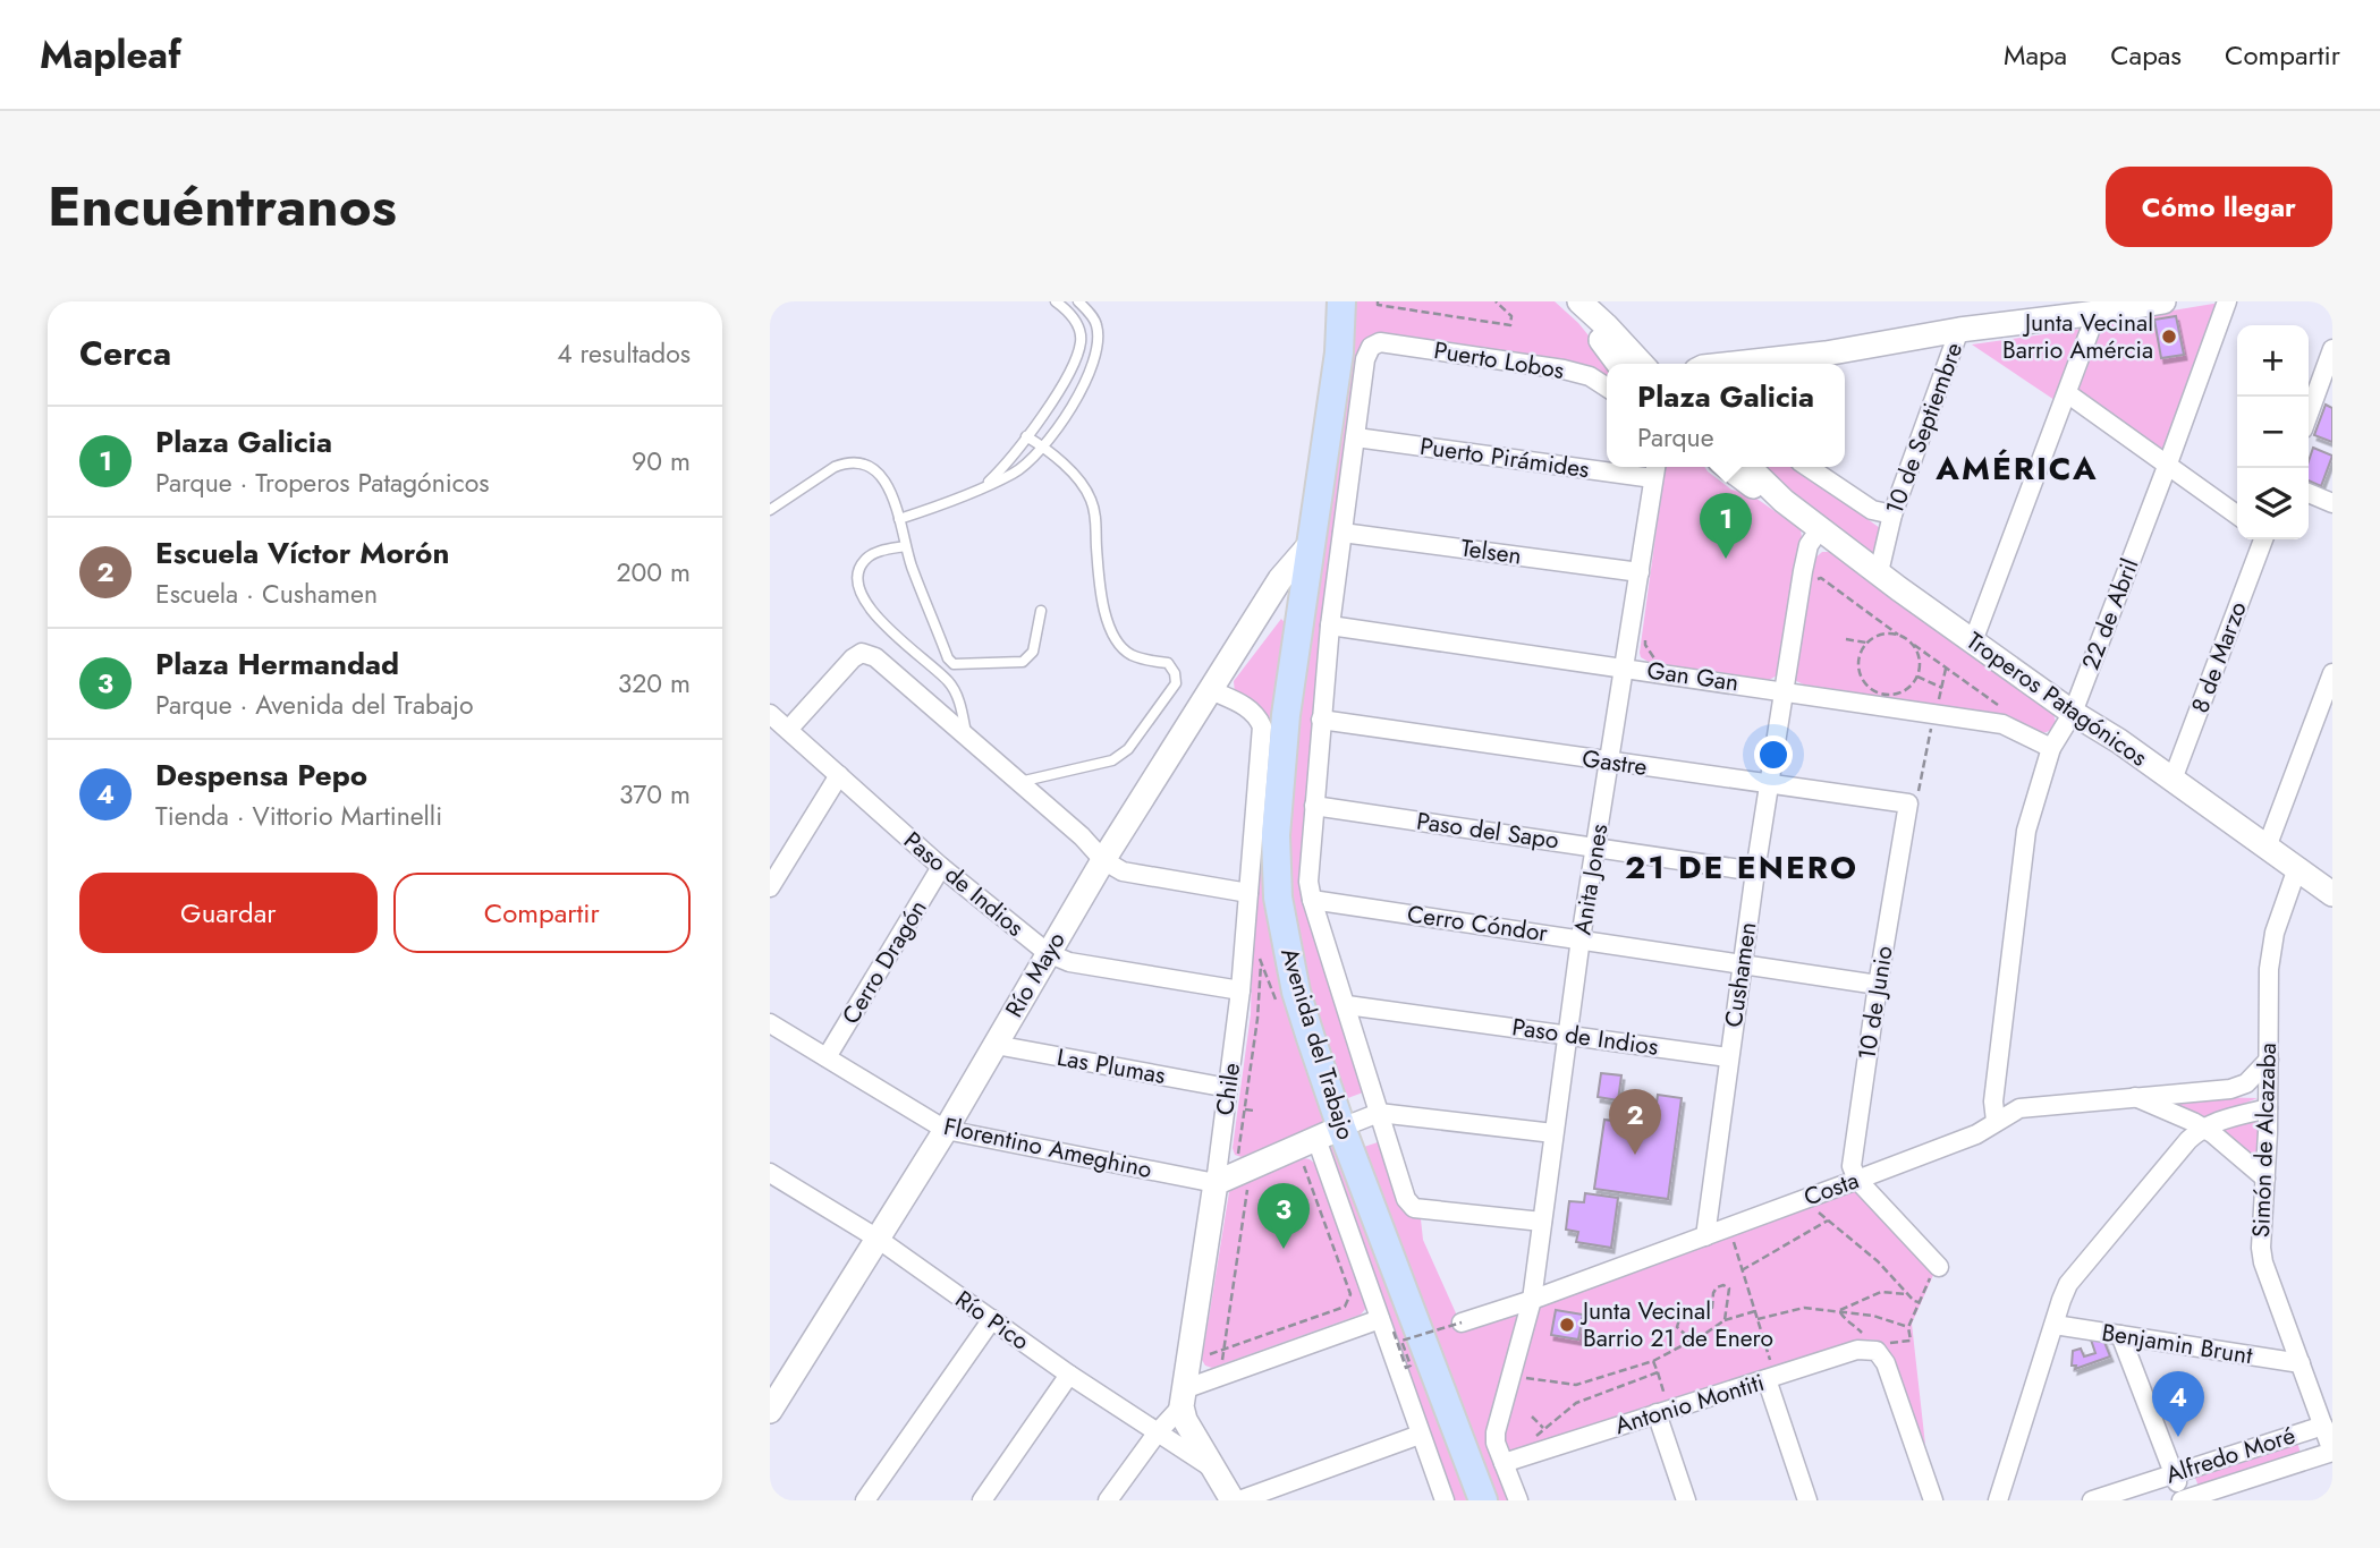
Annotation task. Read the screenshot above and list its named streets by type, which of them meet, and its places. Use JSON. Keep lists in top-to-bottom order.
{
  "streets": {
    "main road": ["Avenida del Trabajo"],
    "street": [
      "Puerto Lobos",
      "10 de Septiembre",
      "Puerto Pirámides",
      "Telsen",
      "22 de Abril",
      "8 de Marzo",
      "Gan Gan",
      "Troperos Patagónicos",
      "Gastre",
      "Paso del Sapo",
      "Anita Jones",
      "Paso de Indios",
      "Cerro Cóndor",
      "Cerro Dragón",
      "Río Mayo",
      "Cushamen",
      "10 de Junio",
      "Las Plumas",
      "Chile",
      "Simón de Alcazaba",
      "Florentino Ameghino",
      "Costa",
      "Río Pico",
      "Benjamin Brunt",
      "Antonio Montiti",
      "Alfredo Moré"
    ]
  },
  "crossings": [
    ["Puerto Lobos", "Avenida del Trabajo"],
    ["10 de Septiembre", "Troperos Patagónicos"],
    ["Puerto Pirámides", "Anita Jones"],
    ["Puerto Pirámides", "Avenida del Trabajo"],
    ["Telsen", "Anita Jones"],
    ["Telsen", "Avenida del Trabajo"],
    ["22 de Abril", "Gan Gan"],
    ["22 de Abril", "Troperos Patagónicos"],
    ["22 de Abril", "Costa"],
    ["8 de Marzo", "Troperos Patagónicos"],
    ["Gan Gan", "Anita Jones"],
    ["Gan Gan", "Cushamen"],
    ["Gan Gan", "Avenida del Trabajo"],
    ["Troperos Patagónicos", "Cushamen"],
    ["Troperos Patagónicos", "Simón de Alcazaba"],
    ["Gastre", "Anita Jones"],
    ["Gastre", "Cushamen"],
    ["Gastre", "10 de Junio"],
    ["Gastre", "Avenida del Trabajo"],
    ["Paso del Sapo", "Anita Jones"],
    ["Paso del Sapo", "Cushamen"],
    ["Paso del Sapo", "Avenida del Trabajo"],
    ["Anita Jones", "Paso de Indios"],
    ["Anita Jones", "Cerro Cóndor"],
    ["Anita Jones", "Avenida del Trabajo"],
    ["Anita Jones", "Costa"],
    ["Paso de Indios", "Cerro Dragón"],
    ["Paso de Indios", "Río Mayo"],
    ["Paso de Indios", "Cushamen"],
    ["Paso de Indios", "Avenida del Trabajo"],
    ["Paso de Indios", "Chile"],
    ["Cerro Cóndor", "Cushamen"],
    ["Cerro Cóndor", "10 de Junio"],
    ["Cerro Cóndor", "Avenida del Trabajo"],
    ["Cerro Dragón", "Florentino Ameghino"],
    ["Río Mayo", "Avenida del Trabajo"],
    ["Río Mayo", "Las Plumas"],
    ["Río Mayo", "Chile"],
    ["Río Mayo", "Florentino Ameghino"],
    ["Río Mayo", "Río Pico"],
    ["Cushamen", "Costa"],
    ["10 de Junio", "Costa"],
    ["Las Plumas", "Chile"],
    ["Chile", "Florentino Ameghino"],
    ["Simón de Alcazaba", "Costa"],
    ["Simón de Alcazaba", "Benjamin Brunt"],
    ["Simón de Alcazaba", "Alfredo Moré"]
  ],
  "districts": ["AMÉRICA", "21 DE ENERO"],
  "places": ["Junta Vecinal Barrio Amércia", "Junta Vecinal Barrio 21 de Enero"],
  "page": {
    "header": "Mapleaf",
    "nav": ["Mapa", "Capas", "Compartir"],
    "title": "Encuéntranos",
    "buttons": [
      "Cómo llegar",
      ["Guardar", "Compartir"]
    ],
    "heading": ["Cerca", "4 resultados"],
    "map_buttons": ["+", "−"],
    "popup": ["Plaza Galicia", "Parque"],
    "list": [
      {
        "mark": "1",
        "name": "Plaza Galicia",
        "note": "Parque · Troperos Patagónicos",
        "value": "90 m"
      },
      {
        "mark": "2",
        "name": "Escuela Víctor Morón",
        "note": "Escuela · Cushamen",
        "value": "200 m"
      },
      {
        "mark": "3",
        "name": "Plaza Hermandad",
        "note": "Parque · Avenida del Trabajo",
        "value": "320 m"
      },
      {
        "mark": "4",
        "name": "Despensa Pepo",
        "note": "Tienda · Vittorio Martinelli",
        "value": "370 m"
      }
    ],
    "pins": [
      "1",
      "2",
      "3",
      "4"
    ]
  }
}
